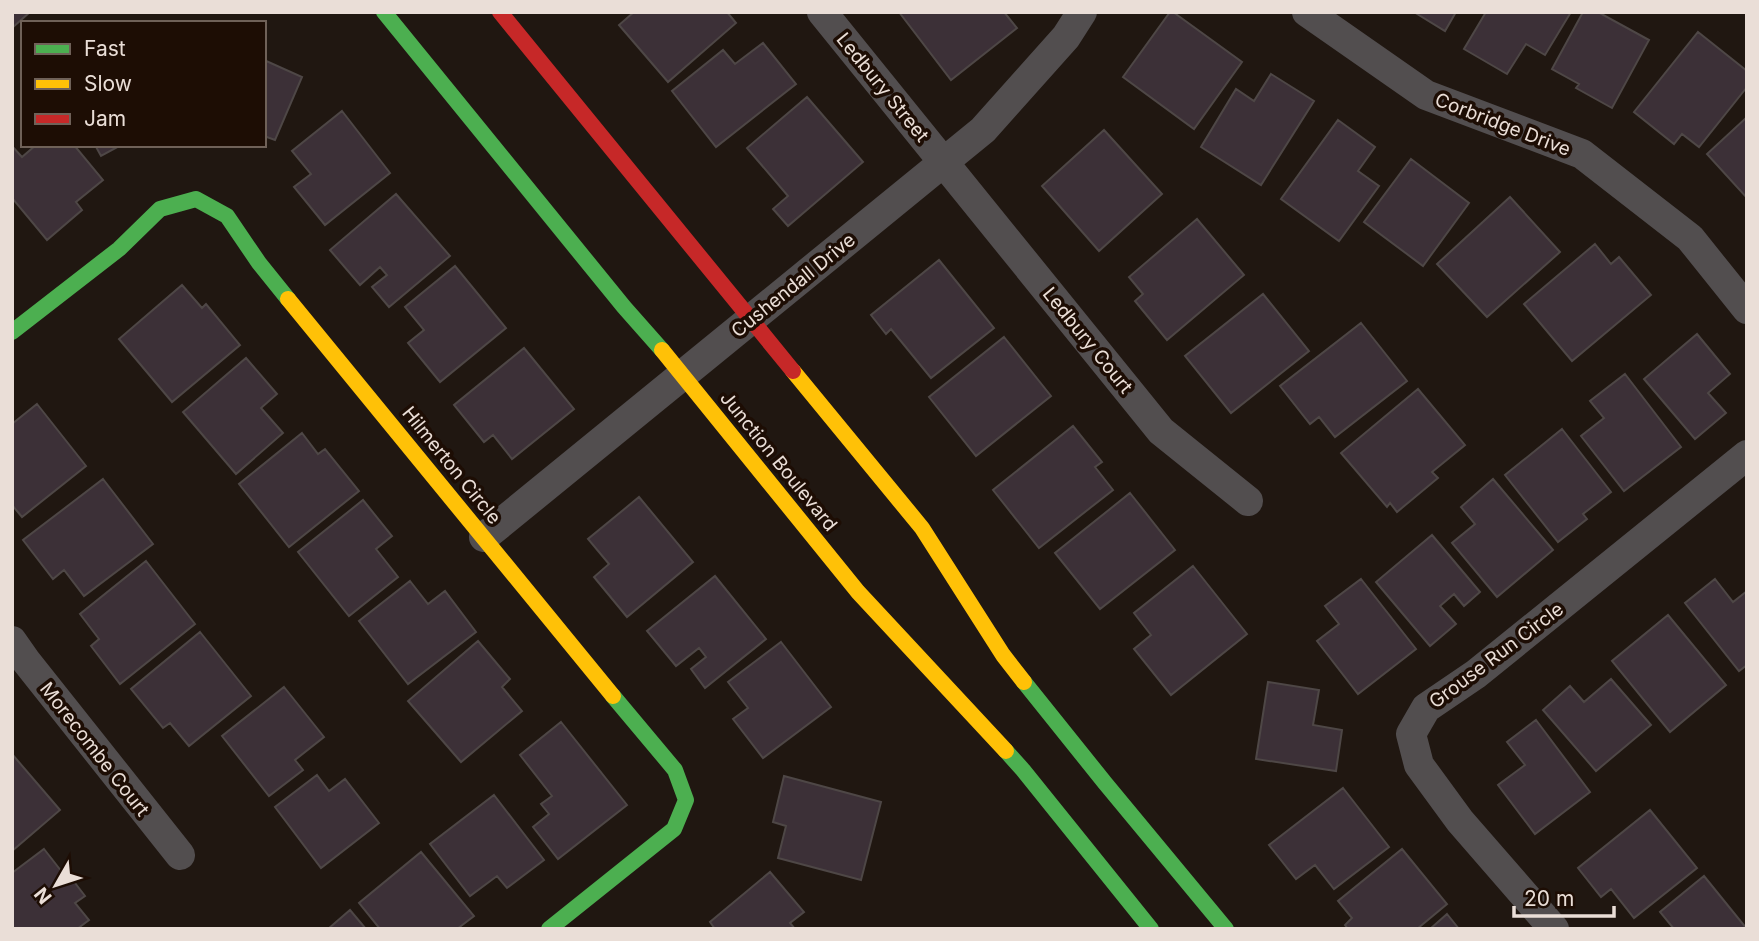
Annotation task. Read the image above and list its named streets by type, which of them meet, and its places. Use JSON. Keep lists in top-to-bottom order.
{
  "streets": {
    "main road": ["Junction Boulevard", "Hilmerton Circle"],
    "street": [
      "Ledbury Street",
      "Corbridge Drive",
      "Cushendall Drive",
      "Ledbury Court",
      "Grouse Run Circle",
      "Morecombe Court"
    ]
  },
  "crossings": [
    ["Ledbury Street", "Cushendall Drive"],
    ["Ledbury Street", "Ledbury Court"],
    ["Cushendall Drive", "Ledbury Court"],
    ["Cushendall Drive", "Junction Boulevard"],
    ["Cushendall Drive", "Hilmerton Circle"]
  ],
  "legend": ["Fast", "Slow", "Jam"],
  "scale_bar": "20 m",
  "north": "bottom left"
}
